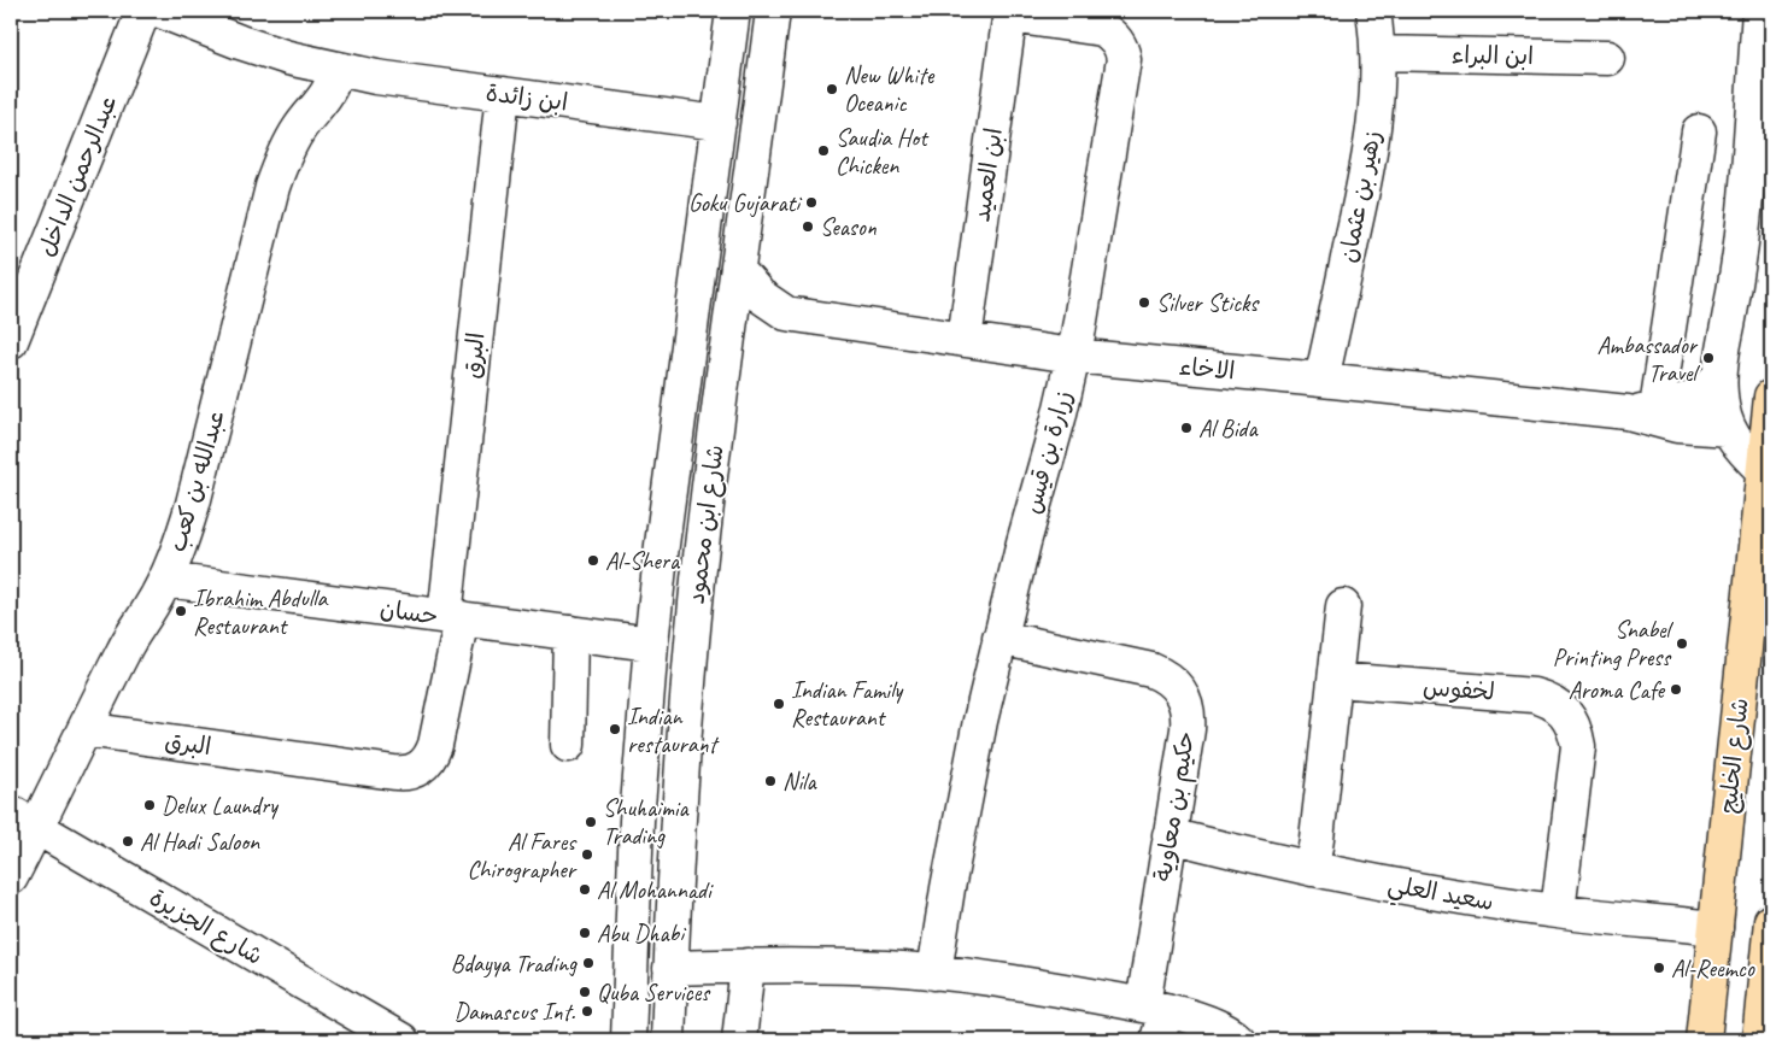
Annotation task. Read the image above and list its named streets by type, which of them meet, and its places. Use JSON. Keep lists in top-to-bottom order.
{
  "streets": {
    "main road": ["شارع الخليج"],
    "street": [
      "ابن البراء",
      "ابن زائدة",
      "ابن العميد",
      "عبدالرحمن الداخل",
      "زهير بن عثمان",
      "البرق",
      "الاخاء",
      "زرارة بن قيس",
      "عبدالله بن كعب",
      "شارع ابن محمود",
      "حسان",
      "لخفوس",
      "حكيم بن معاوية",
      "سعيد العلي",
      "شارع الجزيرة"
    ]
  },
  "crossings": [
    ["ابن البراء", "زهير بن عثمان"],
    ["ابن زائدة", "البرق"],
    ["ابن زائدة", "عبدالله بن كعب"],
    ["ابن زائدة", "شارع ابن محمود"],
    ["ابن العميد", "الاخاء"],
    ["ابن العميد", "زرارة بن قيس"],
    ["زهير بن عثمان", "الاخاء"],
    ["البرق", "عبدالله بن كعب"],
    ["البرق", "حسان"],
    ["الاخاء", "زرارة بن قيس"],
    ["الاخاء", "شارع ابن محمود"],
    ["زرارة بن قيس", "حكيم بن معاوية"],
    ["عبدالله بن كعب", "حسان"],
    ["عبدالله بن كعب", "شارع الجزيرة"],
    ["شارع ابن محمود", "حسان"],
    ["لخفوس", "سعيد العلي"],
    ["شارع الخليج", "سعيد العلي"],
    ["حكيم بن معاوية", "سعيد العلي"]
  ],
  "places": [
    "New White Oceanic",
    "Saudia Hot Chicken",
    "Goku Gujarati",
    "Season",
    "Silver Sticks",
    "Ambassador Travel",
    "Al Bida",
    "Al-Shera",
    "Ibrahim Abdulla Restaurant",
    "Snabel Printing Press",
    "Aroma Cafe",
    "Indian Family Restaurant",
    "Indian restaurant",
    "Nila",
    "Delux Laundry",
    "Shuhaimia Trading",
    "Al Hadi Saloon",
    "Al Fares Chirographer",
    "Al Mohannadi",
    "Abu Dhabi",
    "Bdayya Trading",
    "Al-Reemco",
    "Quba Services",
    "Damascus Int."
  ]
}
